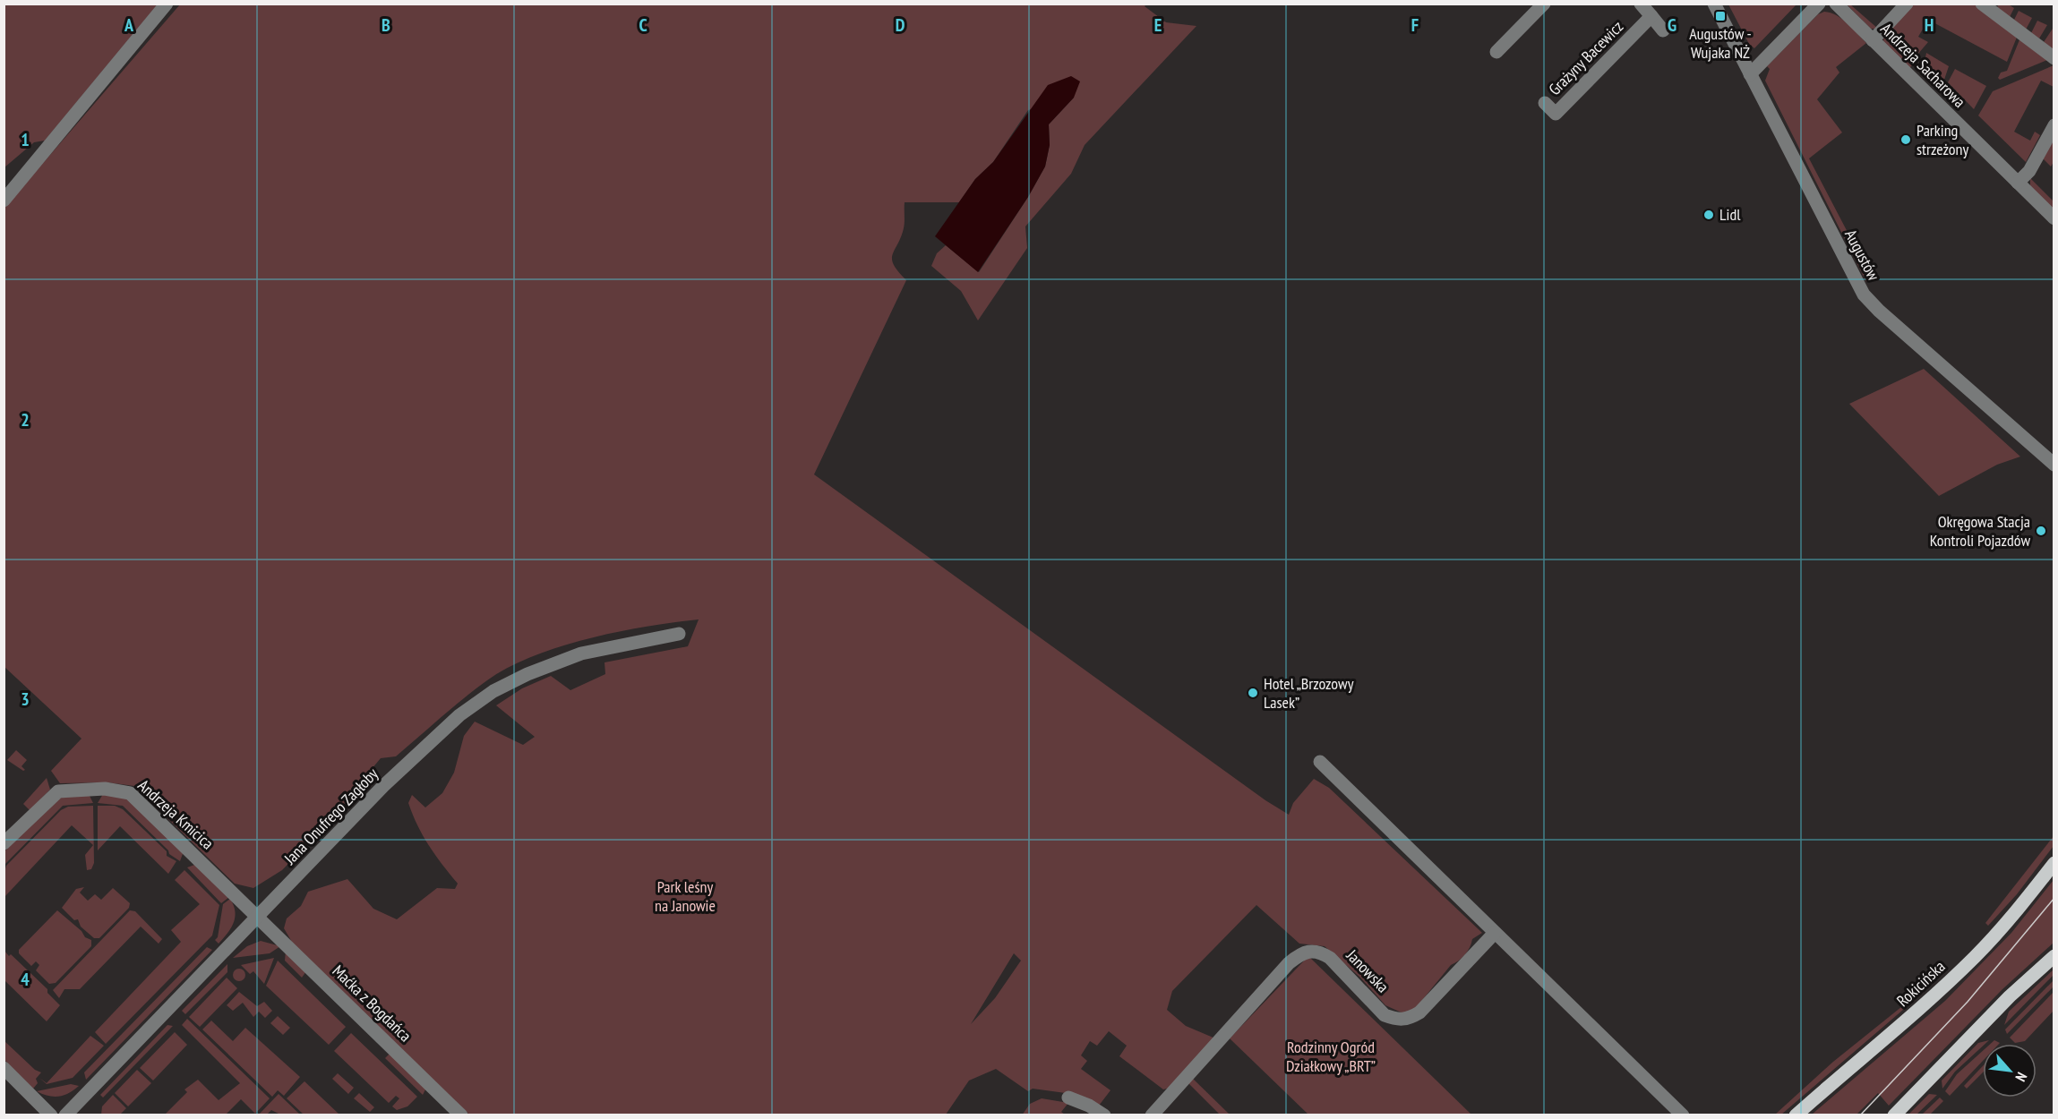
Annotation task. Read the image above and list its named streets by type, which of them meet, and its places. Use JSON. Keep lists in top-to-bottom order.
{
  "streets": {
    "main road": ["Rokicińska"],
    "street": [
      "Grażyny Bacewicz",
      "Andrzeja Sacharowa",
      "Augustów",
      "Andrzeja Kmicica",
      "Jana Onufrego Zagłoby",
      "Janowska",
      "Maćka z Bogdańca"
    ]
  },
  "crossings": [
    ["Andrzeja Kmicica", "Jana Onufrego Zagłoby"],
    ["Andrzeja Kmicica", "Maćka z Bogdańca"],
    ["Jana Onufrego Zagłoby", "Maćka z Bogdańca"]
  ],
  "parks": ["Park leśny na Janowie", "Rodzinny Ogród Działkowy „BRT”"],
  "places": {
    "transit": ["Augustów - Wujaka NŻ"],
    "other": [
      "Parking strzeżony",
      "Lidl",
      "Okręgowa Stacja Kontroli Pojazdów",
      "Hotel „Brzozowy Lasek”"
    ]
  },
  "north": "bottom right",
  "grid": {
    "columns": [
      "A",
      "B",
      "C",
      "D",
      "E",
      "F",
      "G",
      "H"
    ],
    "rows": [
      "1",
      "2",
      "3",
      "4"
    ]
  }
}
